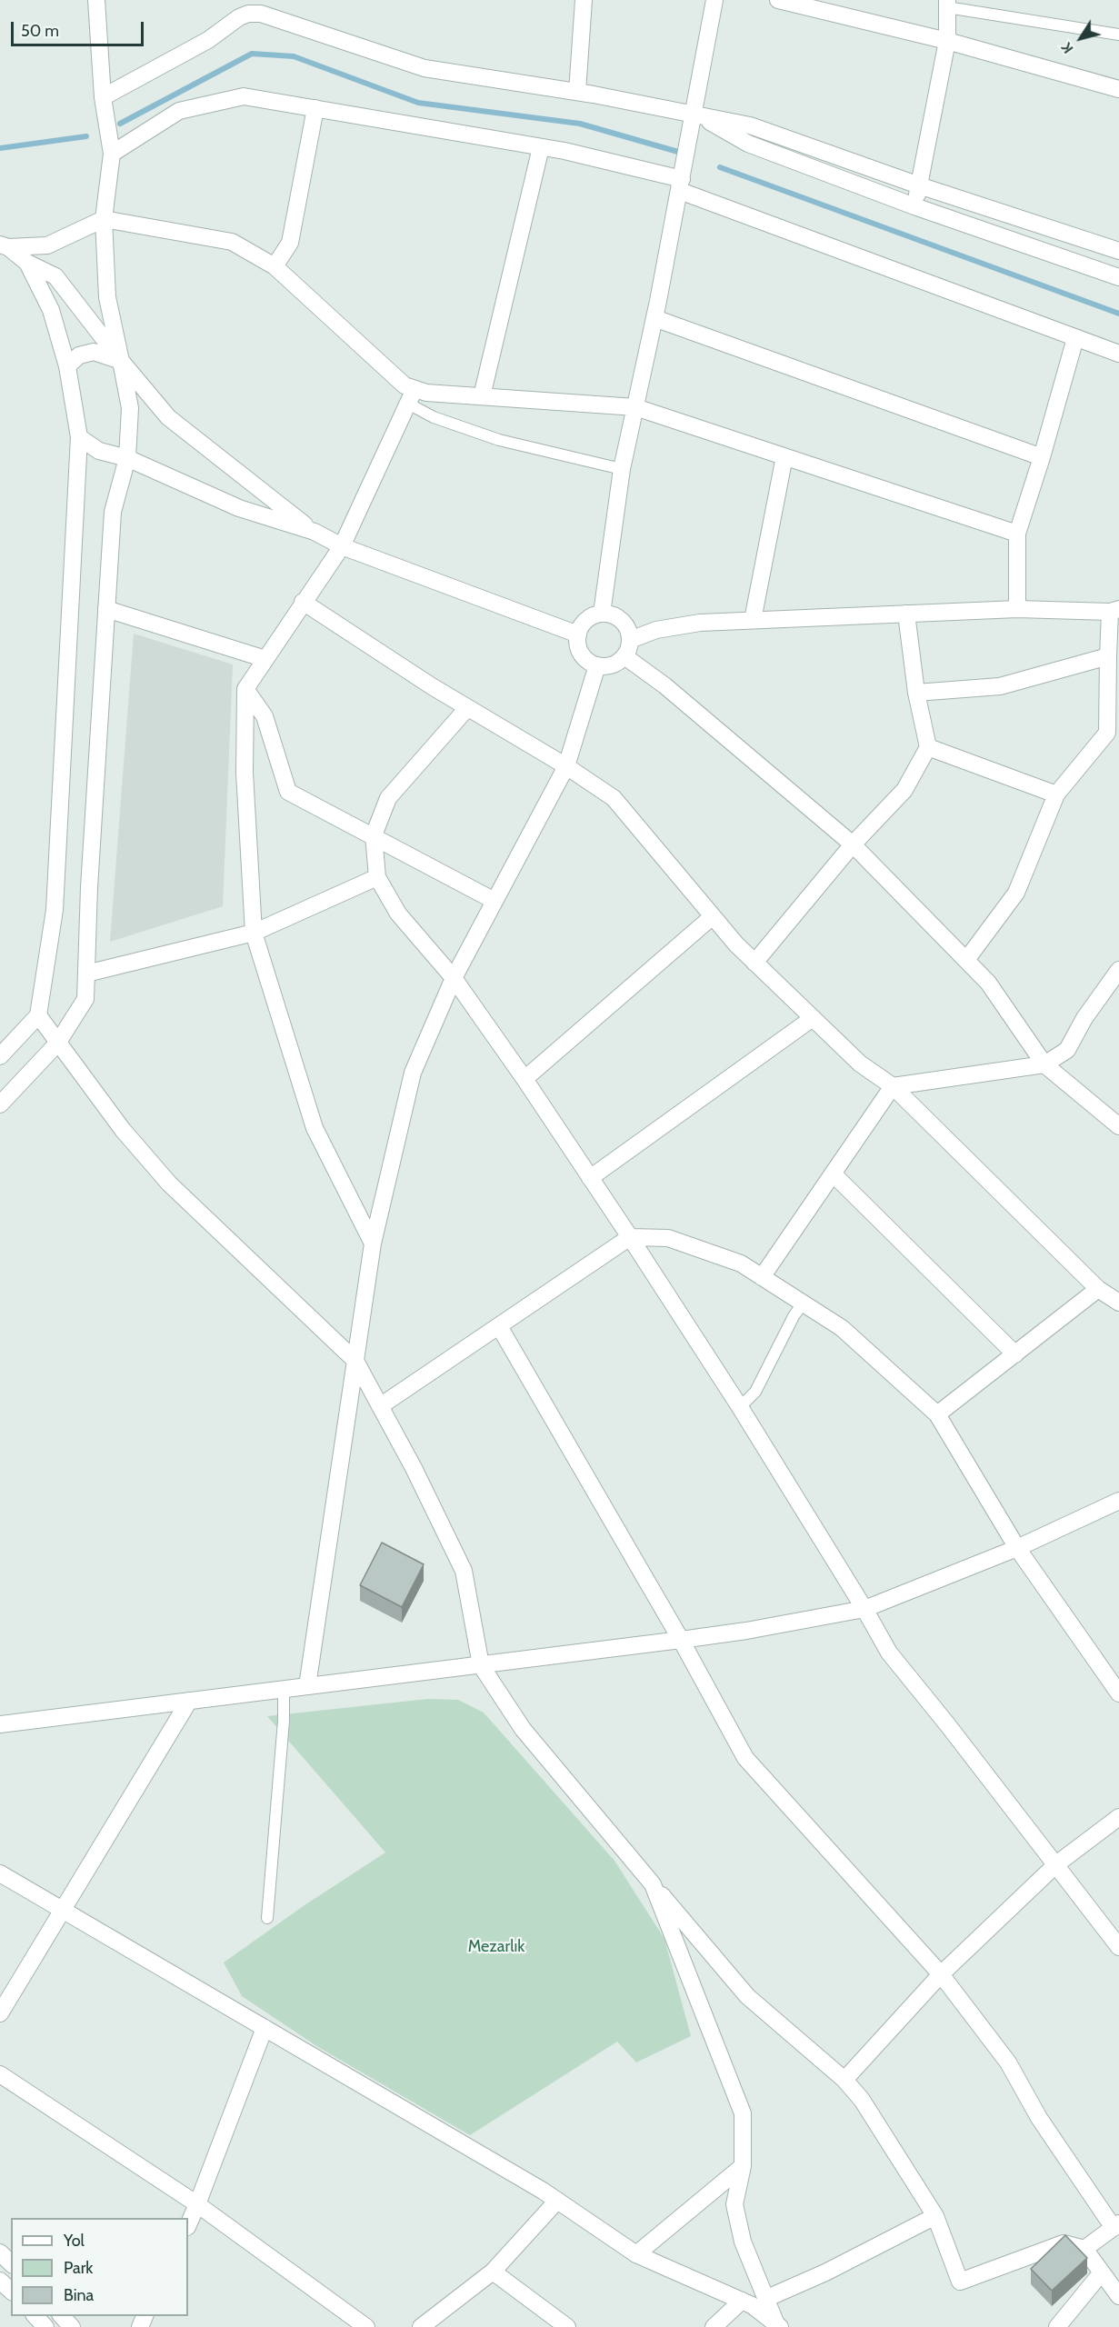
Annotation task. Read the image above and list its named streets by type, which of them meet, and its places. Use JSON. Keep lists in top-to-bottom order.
{
  "parks": ["Mezarlık"],
  "legend": ["Yol", "Park", "Bina"],
  "scale_bar": "50 m",
  "north": "bottom left"
}
